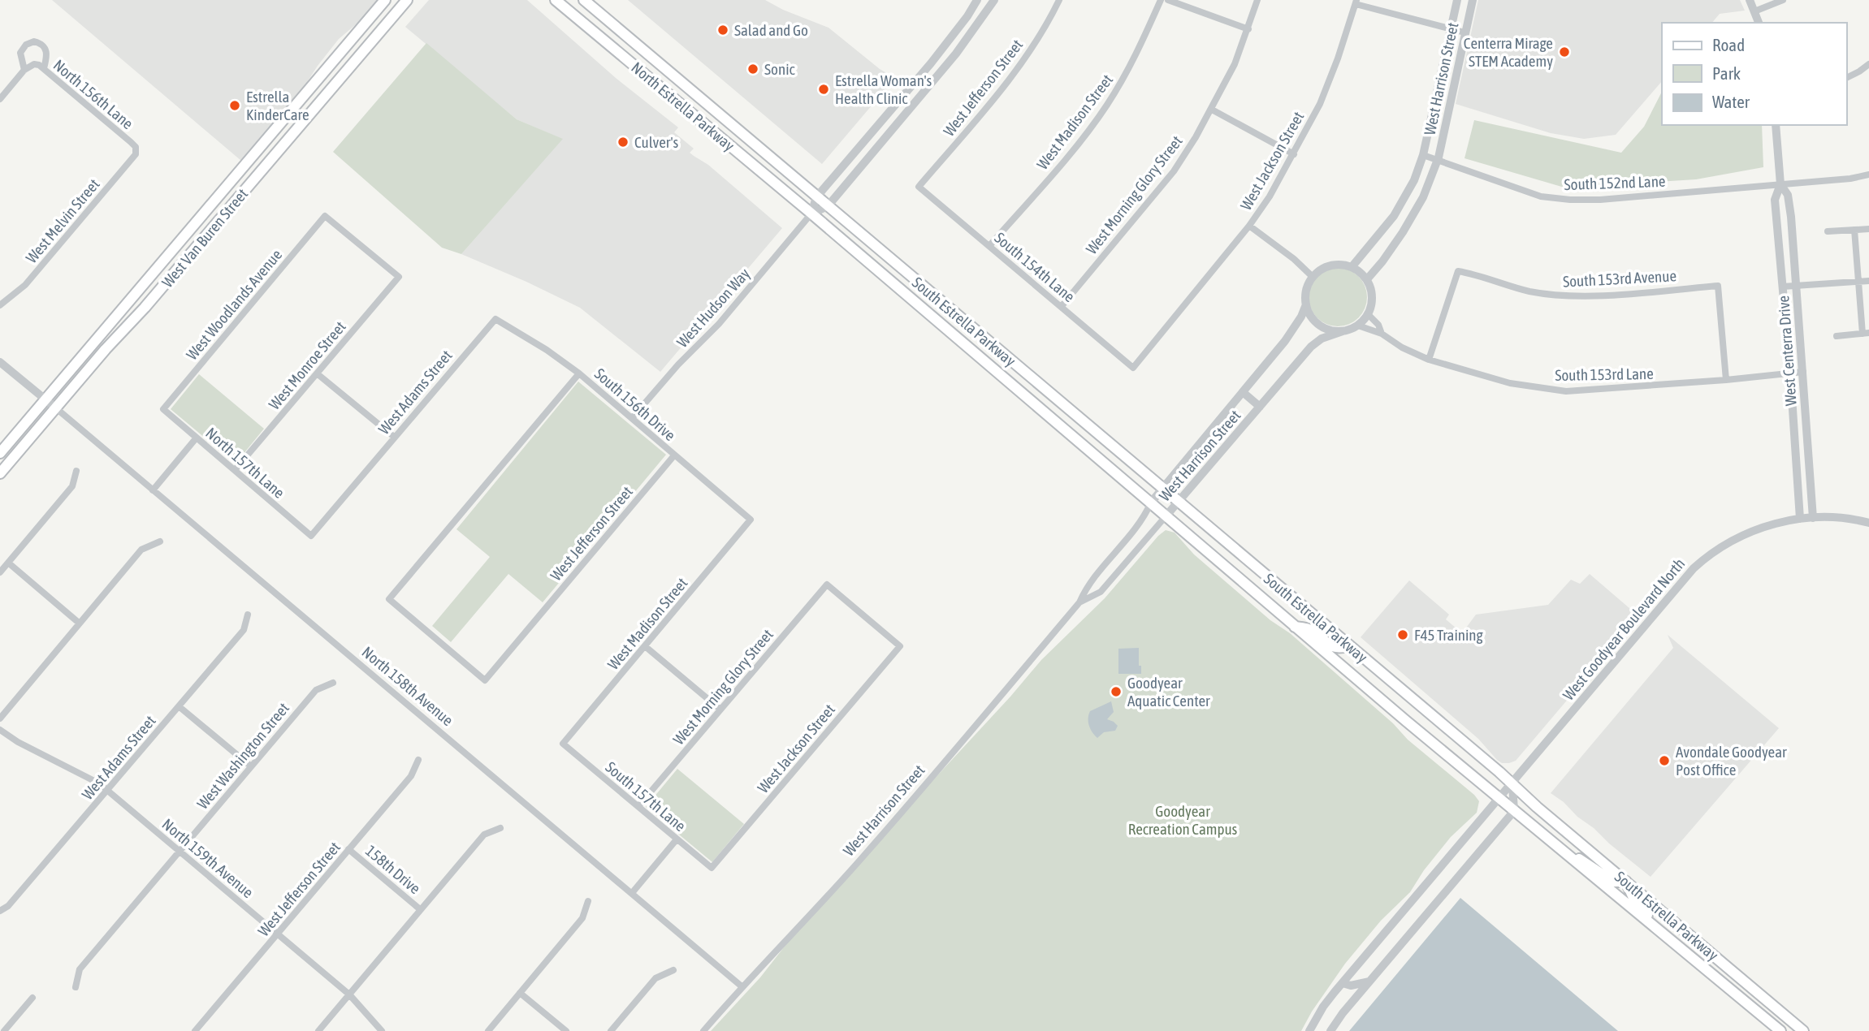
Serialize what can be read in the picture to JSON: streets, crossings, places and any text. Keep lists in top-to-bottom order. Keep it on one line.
{"streets":{"main road":["North Estrella Parkway","West Van Buren Street","South Estrella Parkway"],"street":["West Harrison Street","West Jefferson Street","North 156th Lane","West Madison Street","West Jackson Street","South 152nd Lane","West Morning Glory Street","West Melvin Street","South 154th Lane","South 153rd Avenue","West Woodlands Avenue","West Hudson Way","West Centerra Drive","West Monroe Street","South 153rd Lane","West Adams Street","South 156th Drive","North 157th Lane","West Goodyear Boulevard North","North 158th Avenue","West Washington Street","South 157th Lane","North 159th Avenue","158th Drive"]},"crossings":[["West Harrison Street","South 152nd Lane"],["West Harrison Street","South Estrella Parkway"],["West Harrison Street","South 153rd Lane"],["West Harrison Street","North 158th Avenue"],["West Jefferson Street","South 154th Lane"],["West Jefferson Street","South 156th Drive"],["West Jefferson Street","North 159th Avenue"],["West Jefferson Street","158th Drive"],["North 156th Lane","West Melvin Street"],["North Estrella Parkway","West Hudson Way"],["North Estrella Parkway","South Estrella Parkway"],["West Madison Street","South 154th Lane"],["West Madison Street","South 156th Drive"],["West Madison Street","South 157th Lane"],["West Jackson Street","West Morning Glory Street"],["West Jackson Street","South 154th Lane"],["West Jackson Street","South 157th Lane"],["South 152nd Lane","West Centerra Drive"],["West Morning Glory Street","South 154th Lane"],["West Morning Glory Street","South 157th Lane"],["West Van Buren Street","North 158th Avenue"],["South 153rd Avenue","South 153rd Lane"],["West Woodlands Avenue","West Monroe Street"],["West Woodlands Avenue","North 157th Lane"],["West Hudson Way","South Estrella Parkway"],["West Hudson Way","South 156th Drive"],["South Estrella Parkway","West Goodyear Boulevard North"],["West Centerra Drive","South 153rd Lane"],["West Centerra Drive","West Goodyear Boulevard North"],["West Monroe Street","North 157th Lane"],["West Adams Street","South 156th Drive"],["West Adams Street","North 157th Lane"],["West Adams Street","North 159th Avenue"],["West Washington Street","North 159th Avenue"]],"parks":["Goodyear Recreation Campus"],"places":["Salad and Go","Centerra Mirage STEM Academy","Sonic","Estrella Woman's Health Clinic","Estrella KinderCare","Culver's","F45 Training","Goodyear Aquatic Center","Avondale Goodyear Post Office"],"legend":["Road","Park","Water"]}
